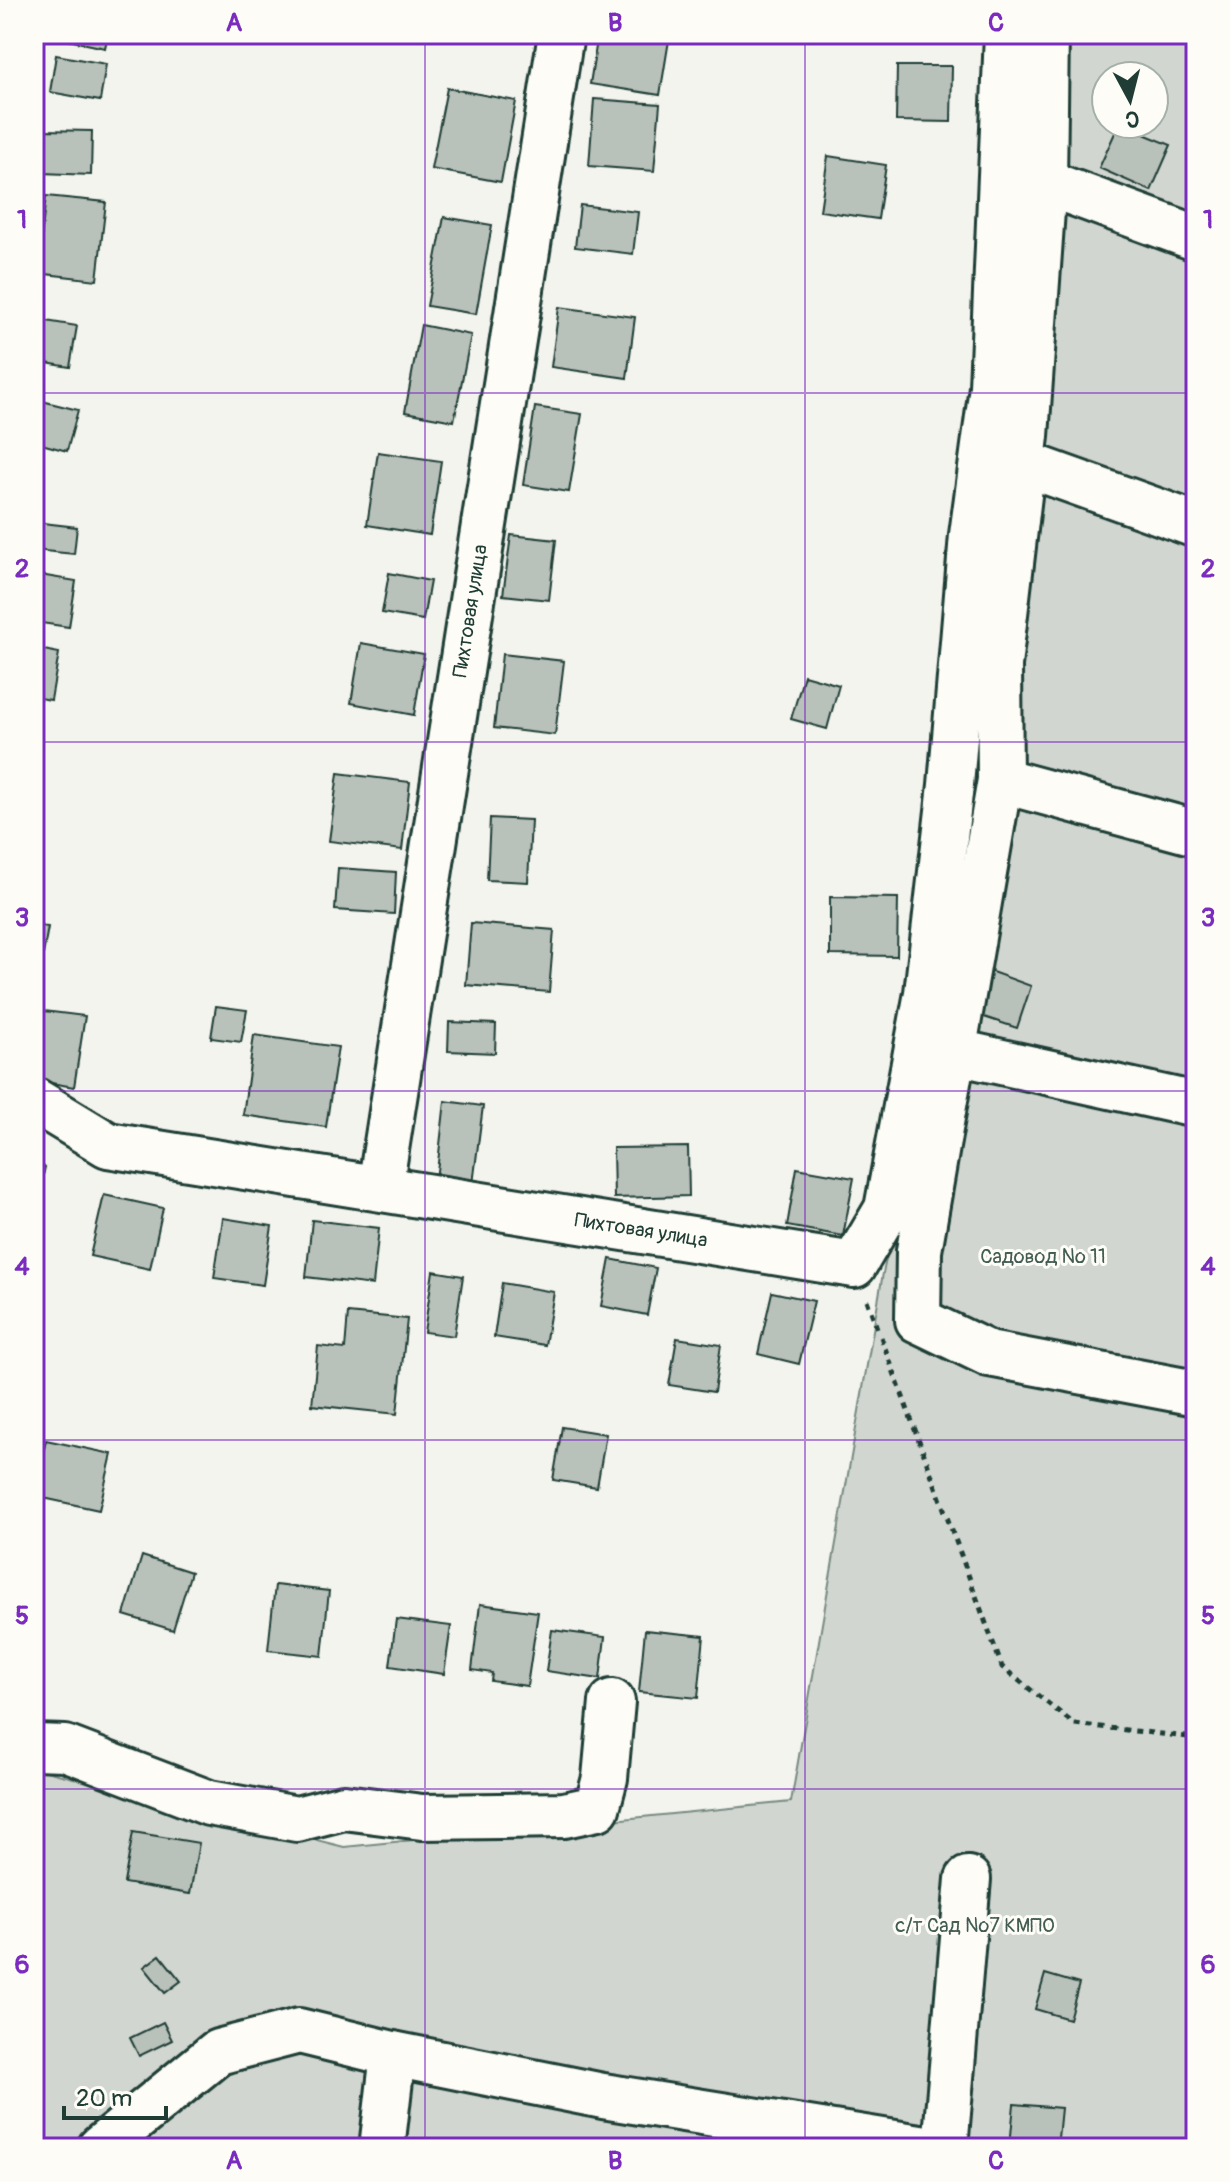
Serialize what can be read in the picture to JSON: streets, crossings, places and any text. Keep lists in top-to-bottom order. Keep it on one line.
{"streets":{"street":["Пихтовая улица"]},"parks":["Садовод № 11","с/т Сад №7 КМПО"],"scale_bar":"20 m","north":"bottom","grid":{"columns":["A","B","C"],"rows":["1","2","3","4","5","6"]}}
